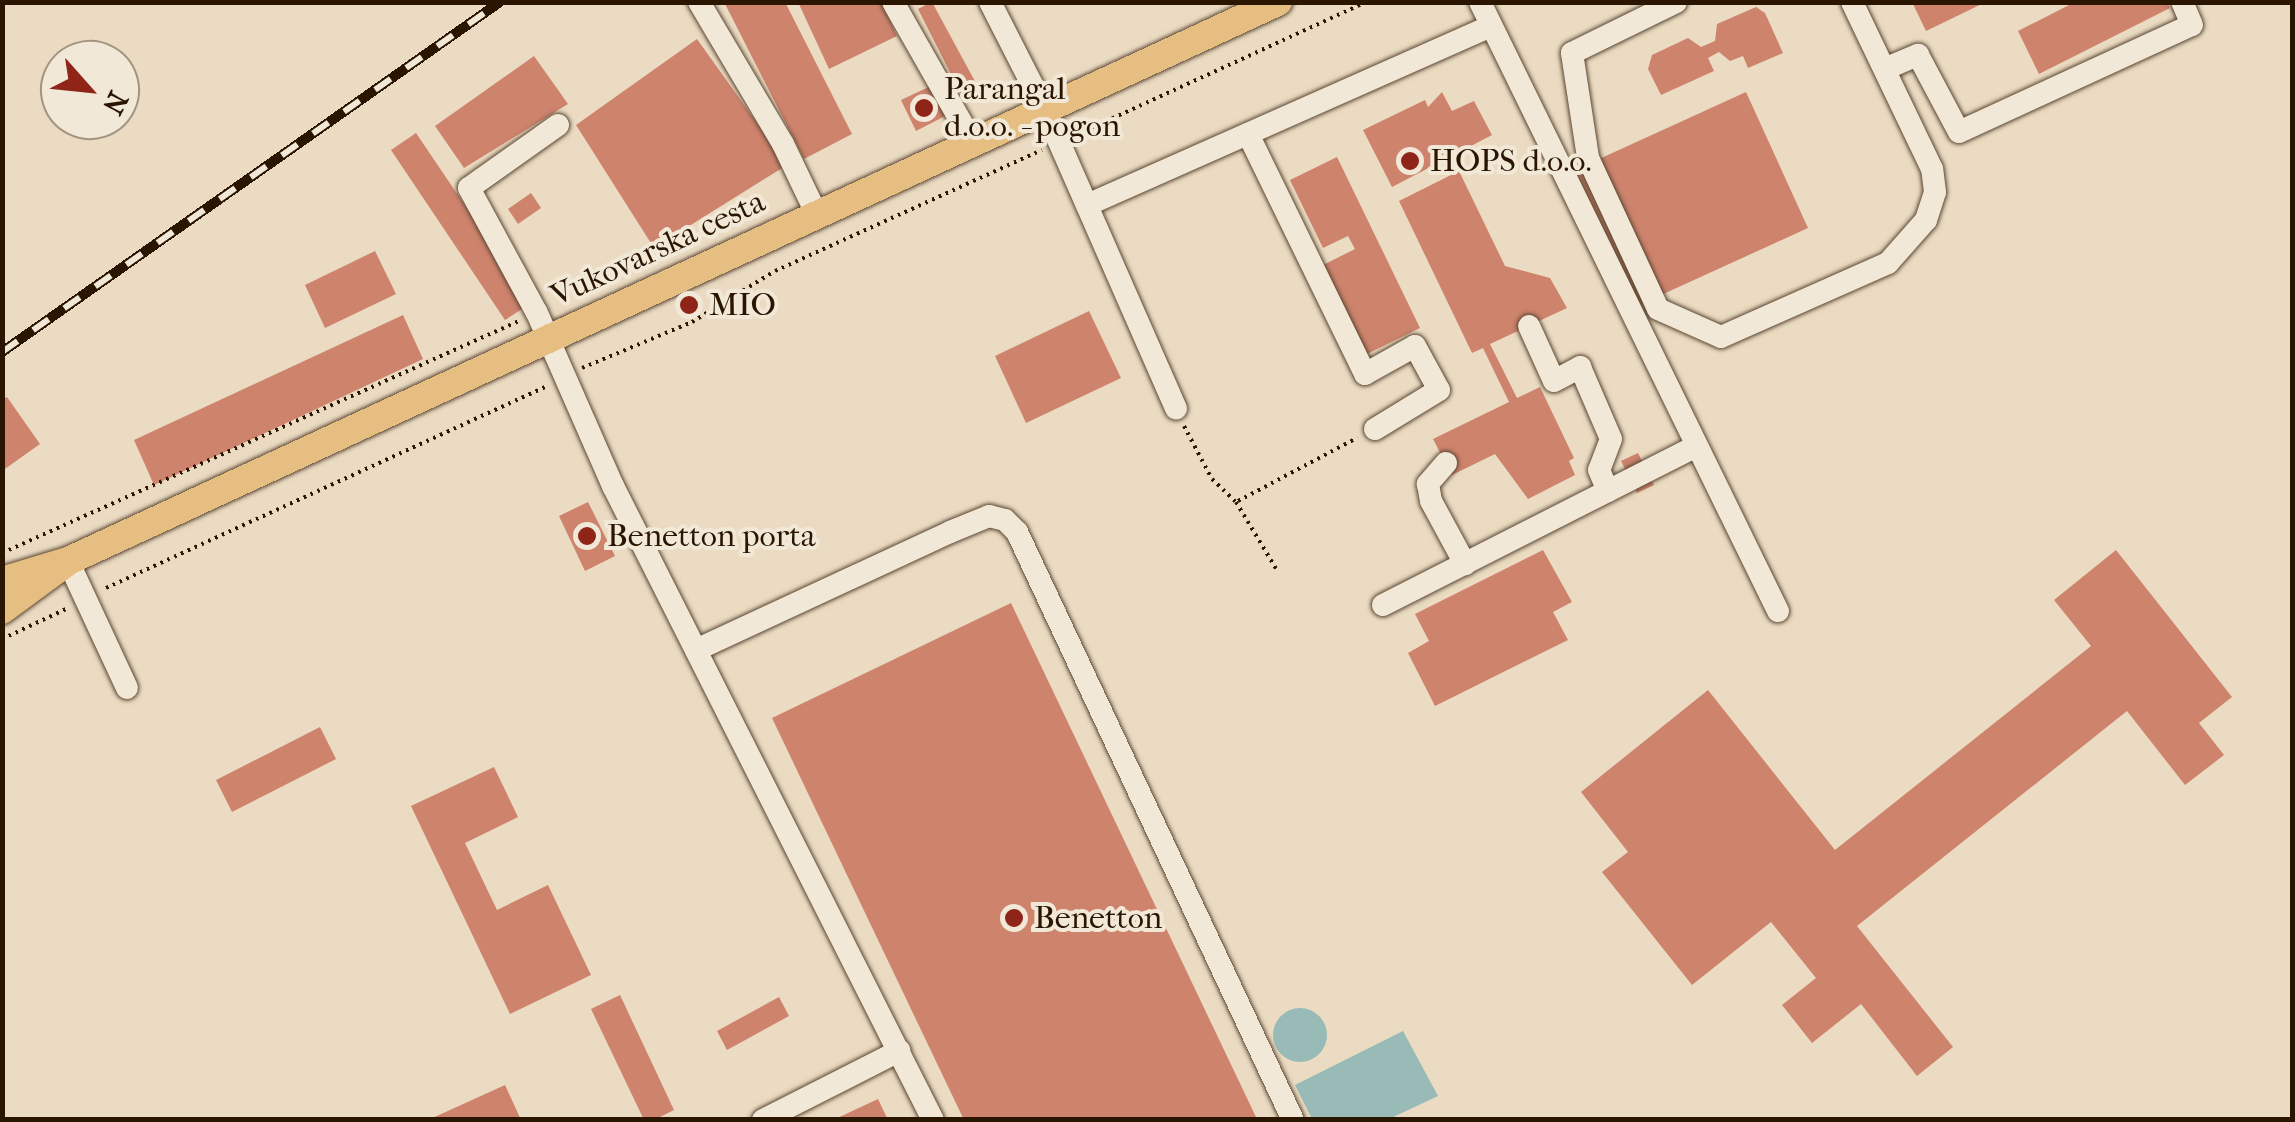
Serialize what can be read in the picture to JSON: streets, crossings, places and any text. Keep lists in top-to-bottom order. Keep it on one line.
{"streets":{"main road":["Vukovarska cesta"]},"places":["Parangal d.o.o. - pogon","HOPS d.o.o.","MIO","Benetton porta","Benetton"],"north":"bottom right"}
